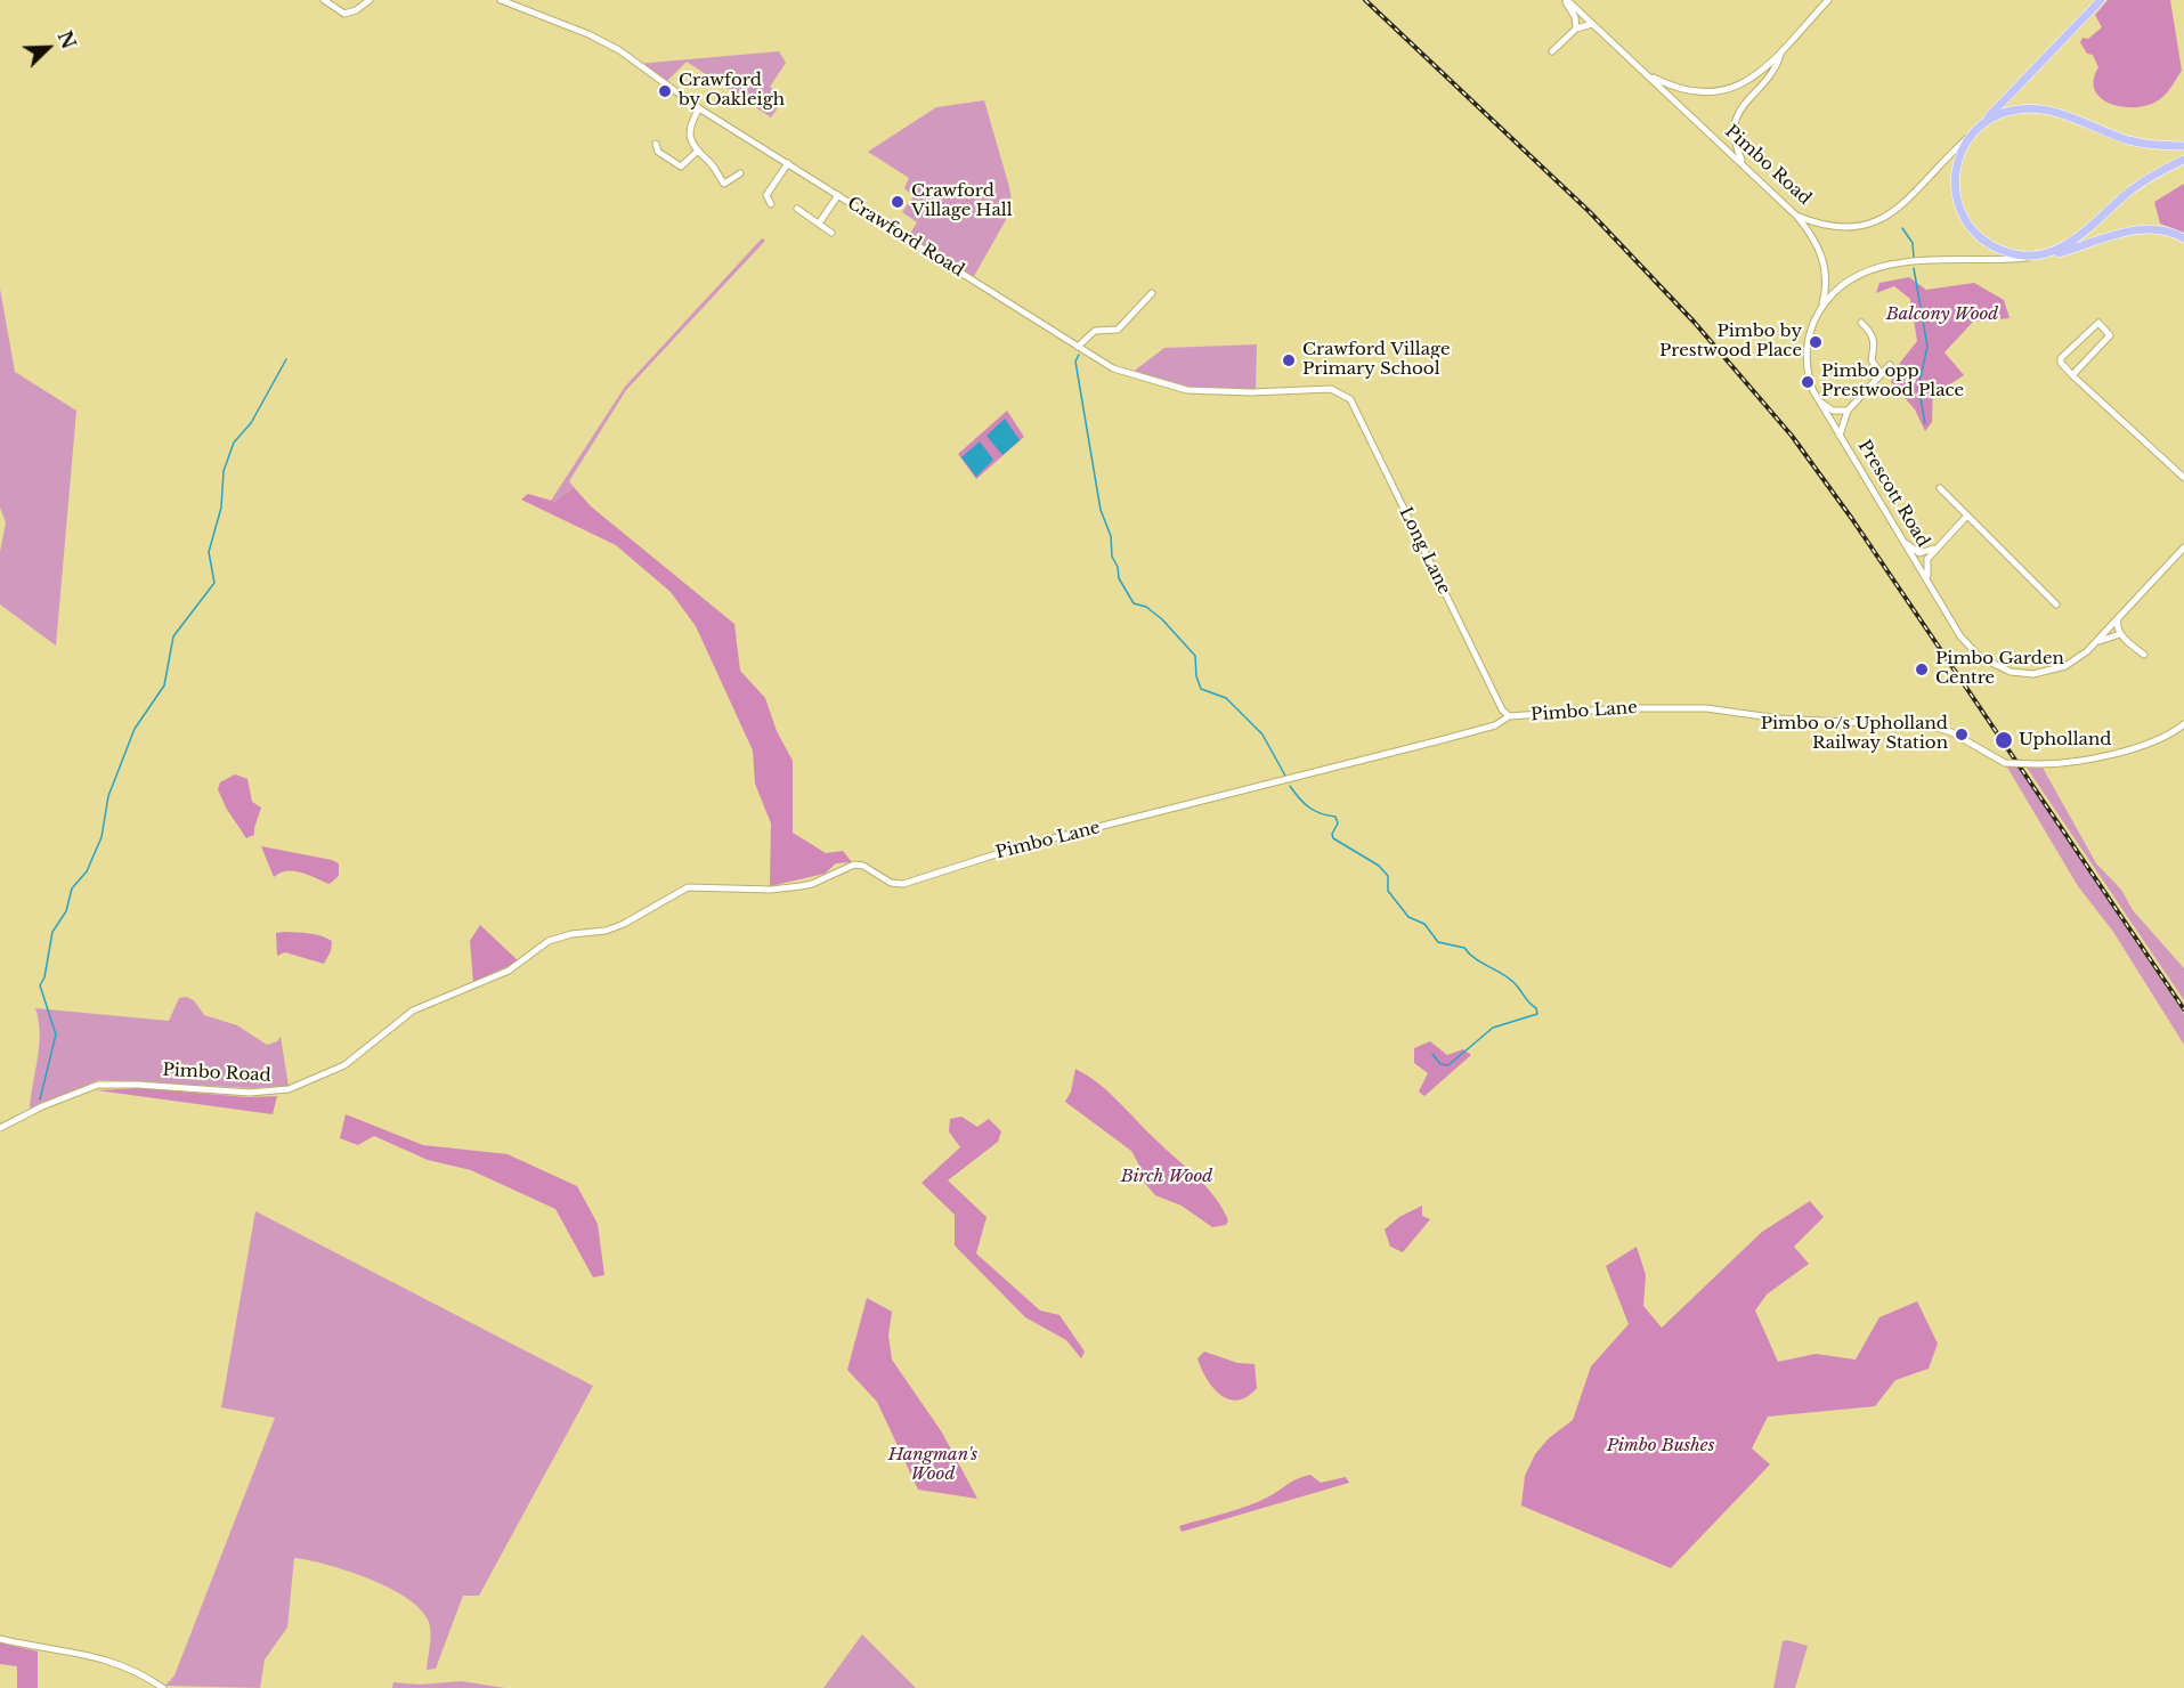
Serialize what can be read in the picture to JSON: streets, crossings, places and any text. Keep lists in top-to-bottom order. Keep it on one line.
{"streets":{"street":["Pimbo Road","Crawford Road","Prescott Road","Long Lane","Pimbo Lane"]},"crossings":[["Pimbo Road","Pimbo Lane"],["Crawford Road","Long Lane"],["Long Lane","Pimbo Lane"]],"parks":["Balcony Wood","Birch Wood","Pimbo Bushes","Hangman's Wood"],"places":["Crawford by Oakleigh","Crawford Village Hall","Pimbo by Prestwood Place","Crawford Village Primary School","Pimbo opp Prestwood Place","Pimbo Garden Centre","Pimbo o/s Upholland Railway Station","Upholland"],"north":"top right"}
